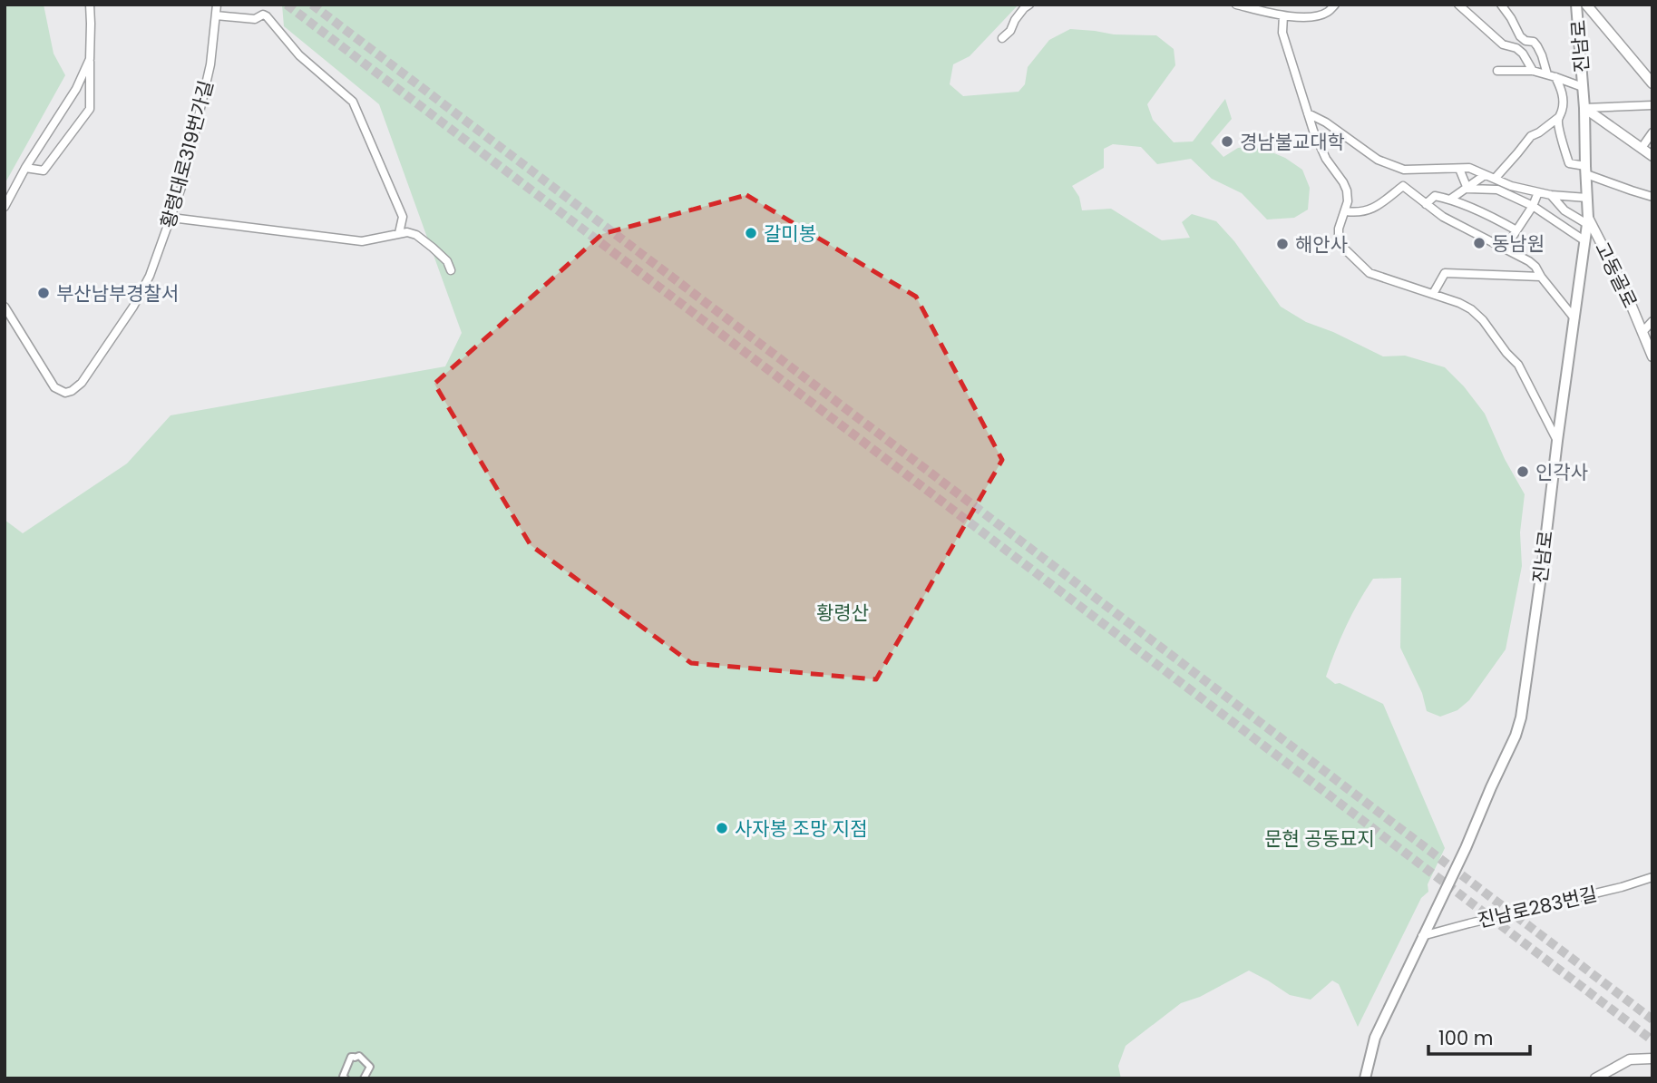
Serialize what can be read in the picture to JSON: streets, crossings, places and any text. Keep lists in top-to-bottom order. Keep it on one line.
{"streets":{"main road":["진남로"],"street":["황령대로319번가길","고동골로","진남로283번길"]},"crossings":[["진남로","고동골로"],["진남로","진남로283번길"]],"parks":["황령산","문현 공동묘지"],"places":["경남불교대학","갈미봉","동남원","해안사","부산남부경찰서","인각사","사자봉 조망 지점"],"scale_bar":"100 m"}
